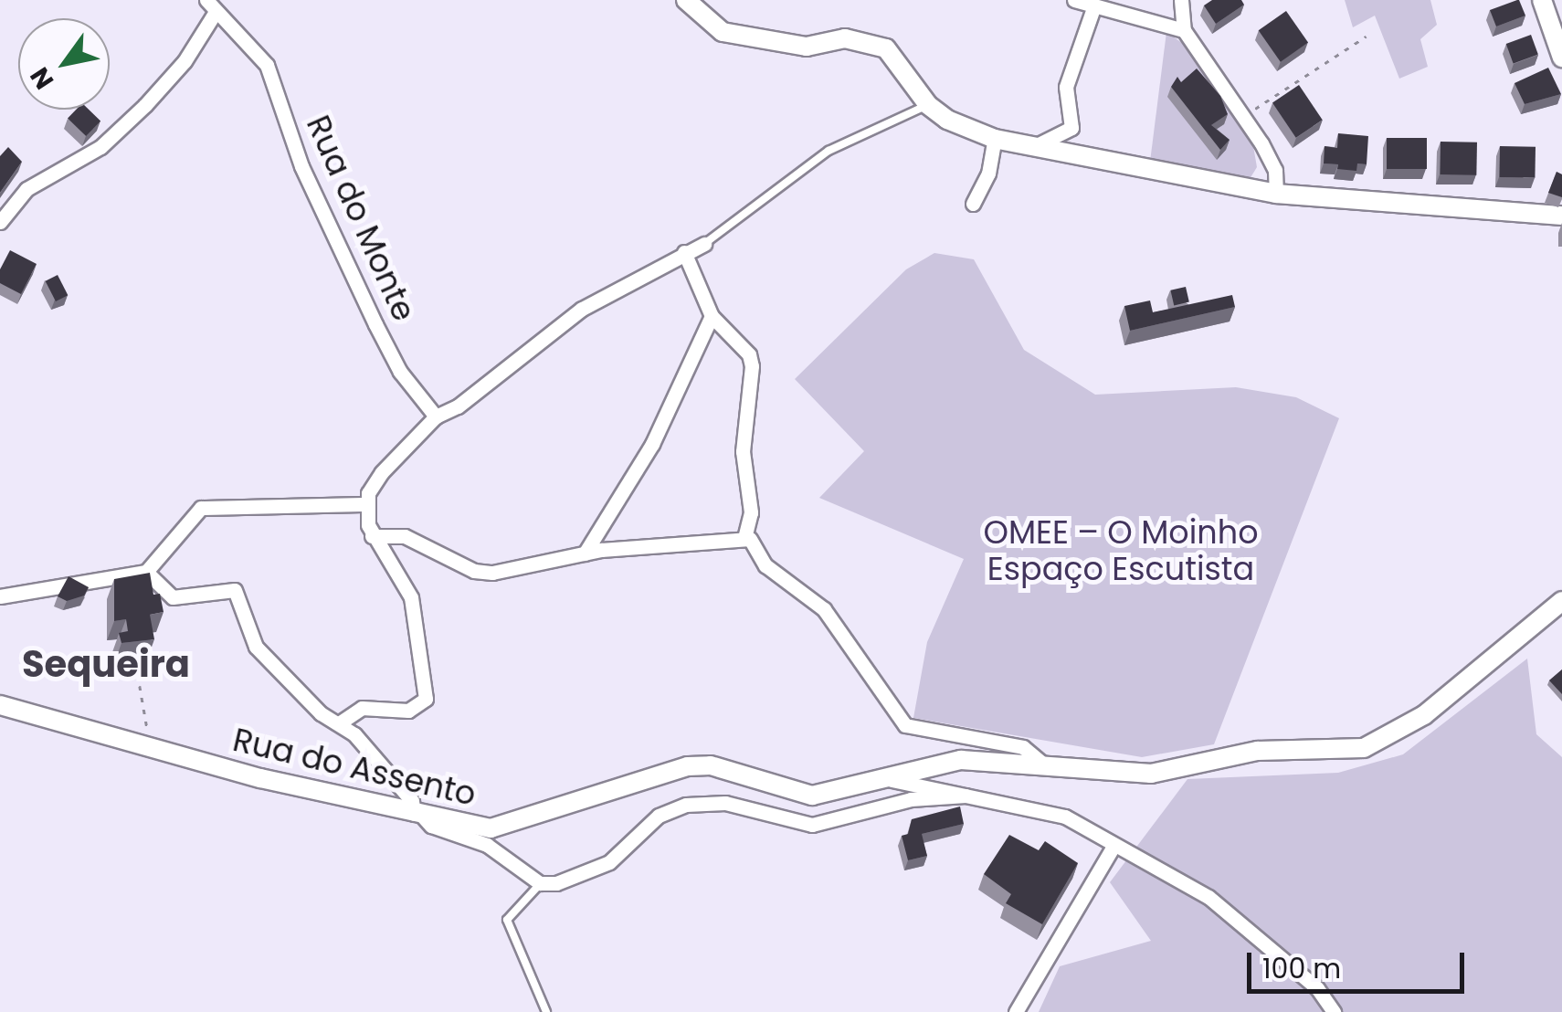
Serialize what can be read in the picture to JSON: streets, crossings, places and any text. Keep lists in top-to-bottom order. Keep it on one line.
{"streets":{"street":["Rua do Monte","Rua do Assento"]},"districts":["Sequeira"],"parks":["OMEE – O Moinho Espaço Escutista"],"scale_bar":"100 m","north":"bottom left"}
